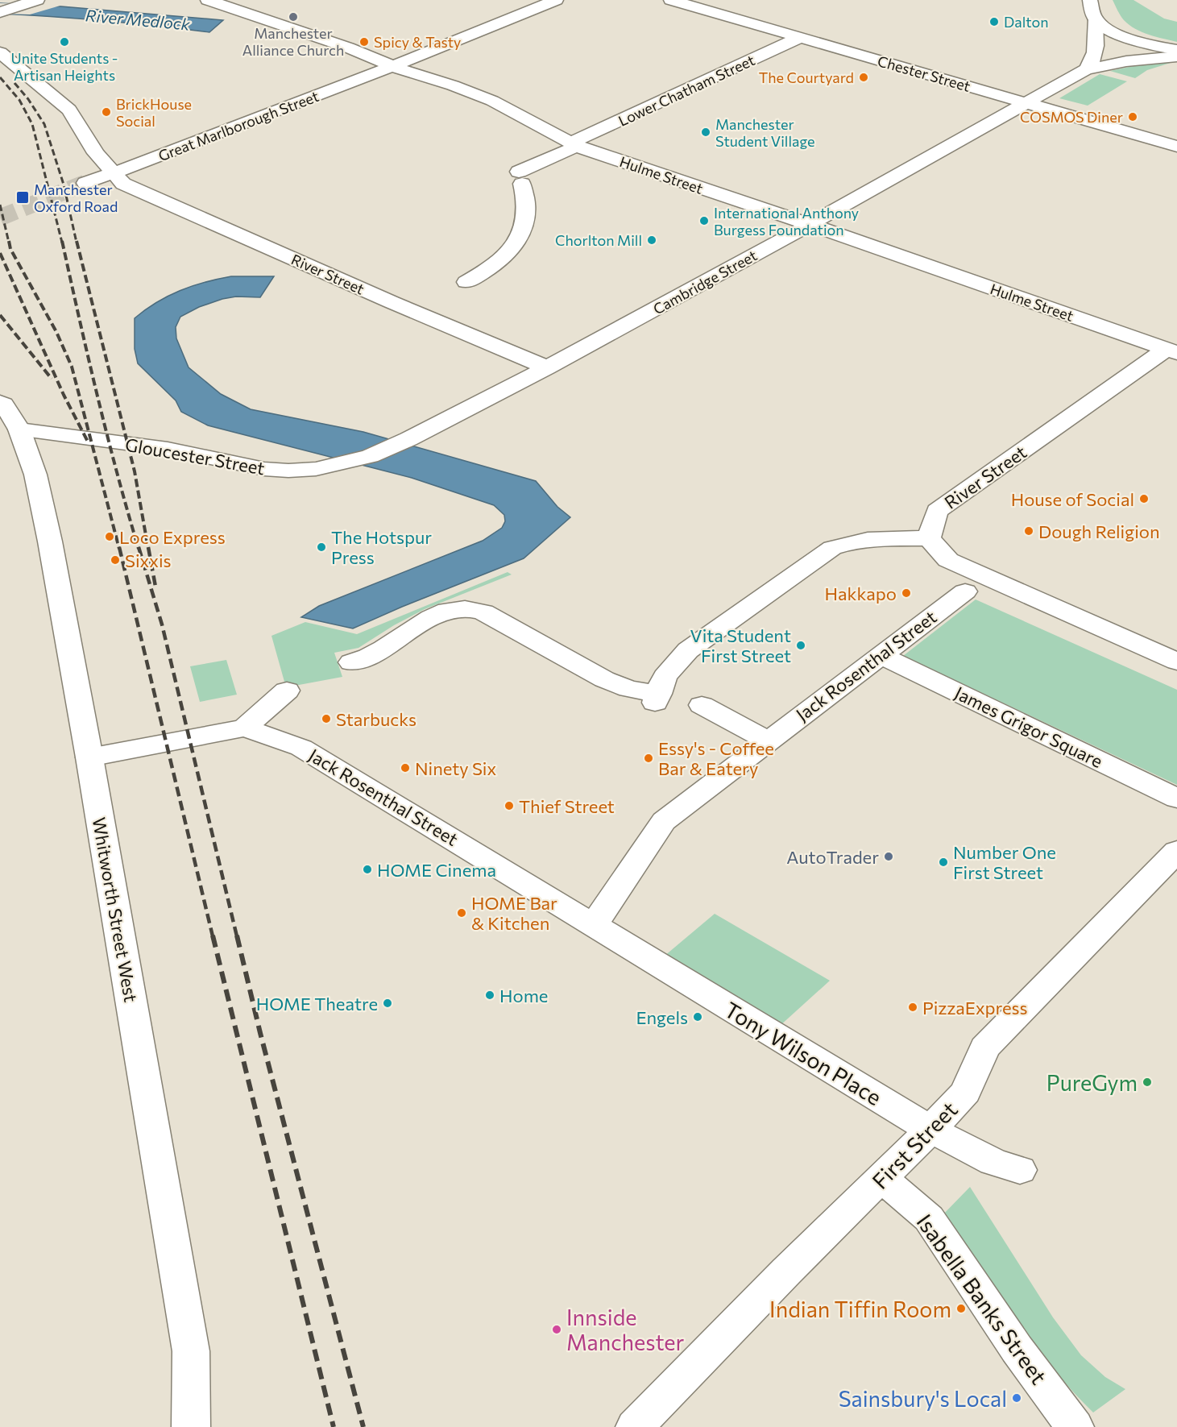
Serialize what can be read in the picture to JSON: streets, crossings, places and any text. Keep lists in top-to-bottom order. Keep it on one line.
{"streets":{"main road":["Chester Street","Lower Chatham Street","Great Marlborough Street","Hulme Street","River Street","Cambridge Street","Gloucester Street","Jack Rosenthal Street","James Grigor Square","Whitworth Street West","Tony Wilson Place","First Street","Isabella Banks Street"]},"crossings":[["Chester Street","Lower Chatham Street"],["Chester Street","Cambridge Street"],["Lower Chatham Street","Hulme Street"],["Great Marlborough Street","Hulme Street"],["Great Marlborough Street","River Street"],["Hulme Street","River Street"],["Hulme Street","Cambridge Street"],["River Street","Cambridge Street"],["Cambridge Street","Gloucester Street"],["Gloucester Street","Whitworth Street West"],["Jack Rosenthal Street","James Grigor Square"],["Jack Rosenthal Street","Whitworth Street West"],["Jack Rosenthal Street","Tony Wilson Place"],["Tony Wilson Place","First Street"],["First Street","Isabella Banks Street"]],"water":["River Medlock"],"places":{"other":["Manchester Alliance Church","Dalton","Unite Students - Artisan Heights","Spicy & Tasty","The Courtyard","BrickHouse Social","COSMOS Diner","Manchester Student Village","International Anthony Burgess Foundation","Chorlton Mill","House of Social","Dough Religion","Loco Express","The Hotspur Press","Sixxis","Hakkapo","Vita Student First Street","Starbucks","Essy's - Coffee Bar & Eatery","Ninety Six","Thief Street","AutoTrader","Number One First Street","HOME Cinema","HOME Bar & Kitchen","Home","HOME Theatre","PizzaExpress","Engels","PureGym","Indian Tiffin Room","Innside Manchester","Sainsbury's Local"],"transit":["Manchester Oxford Road"]}}
